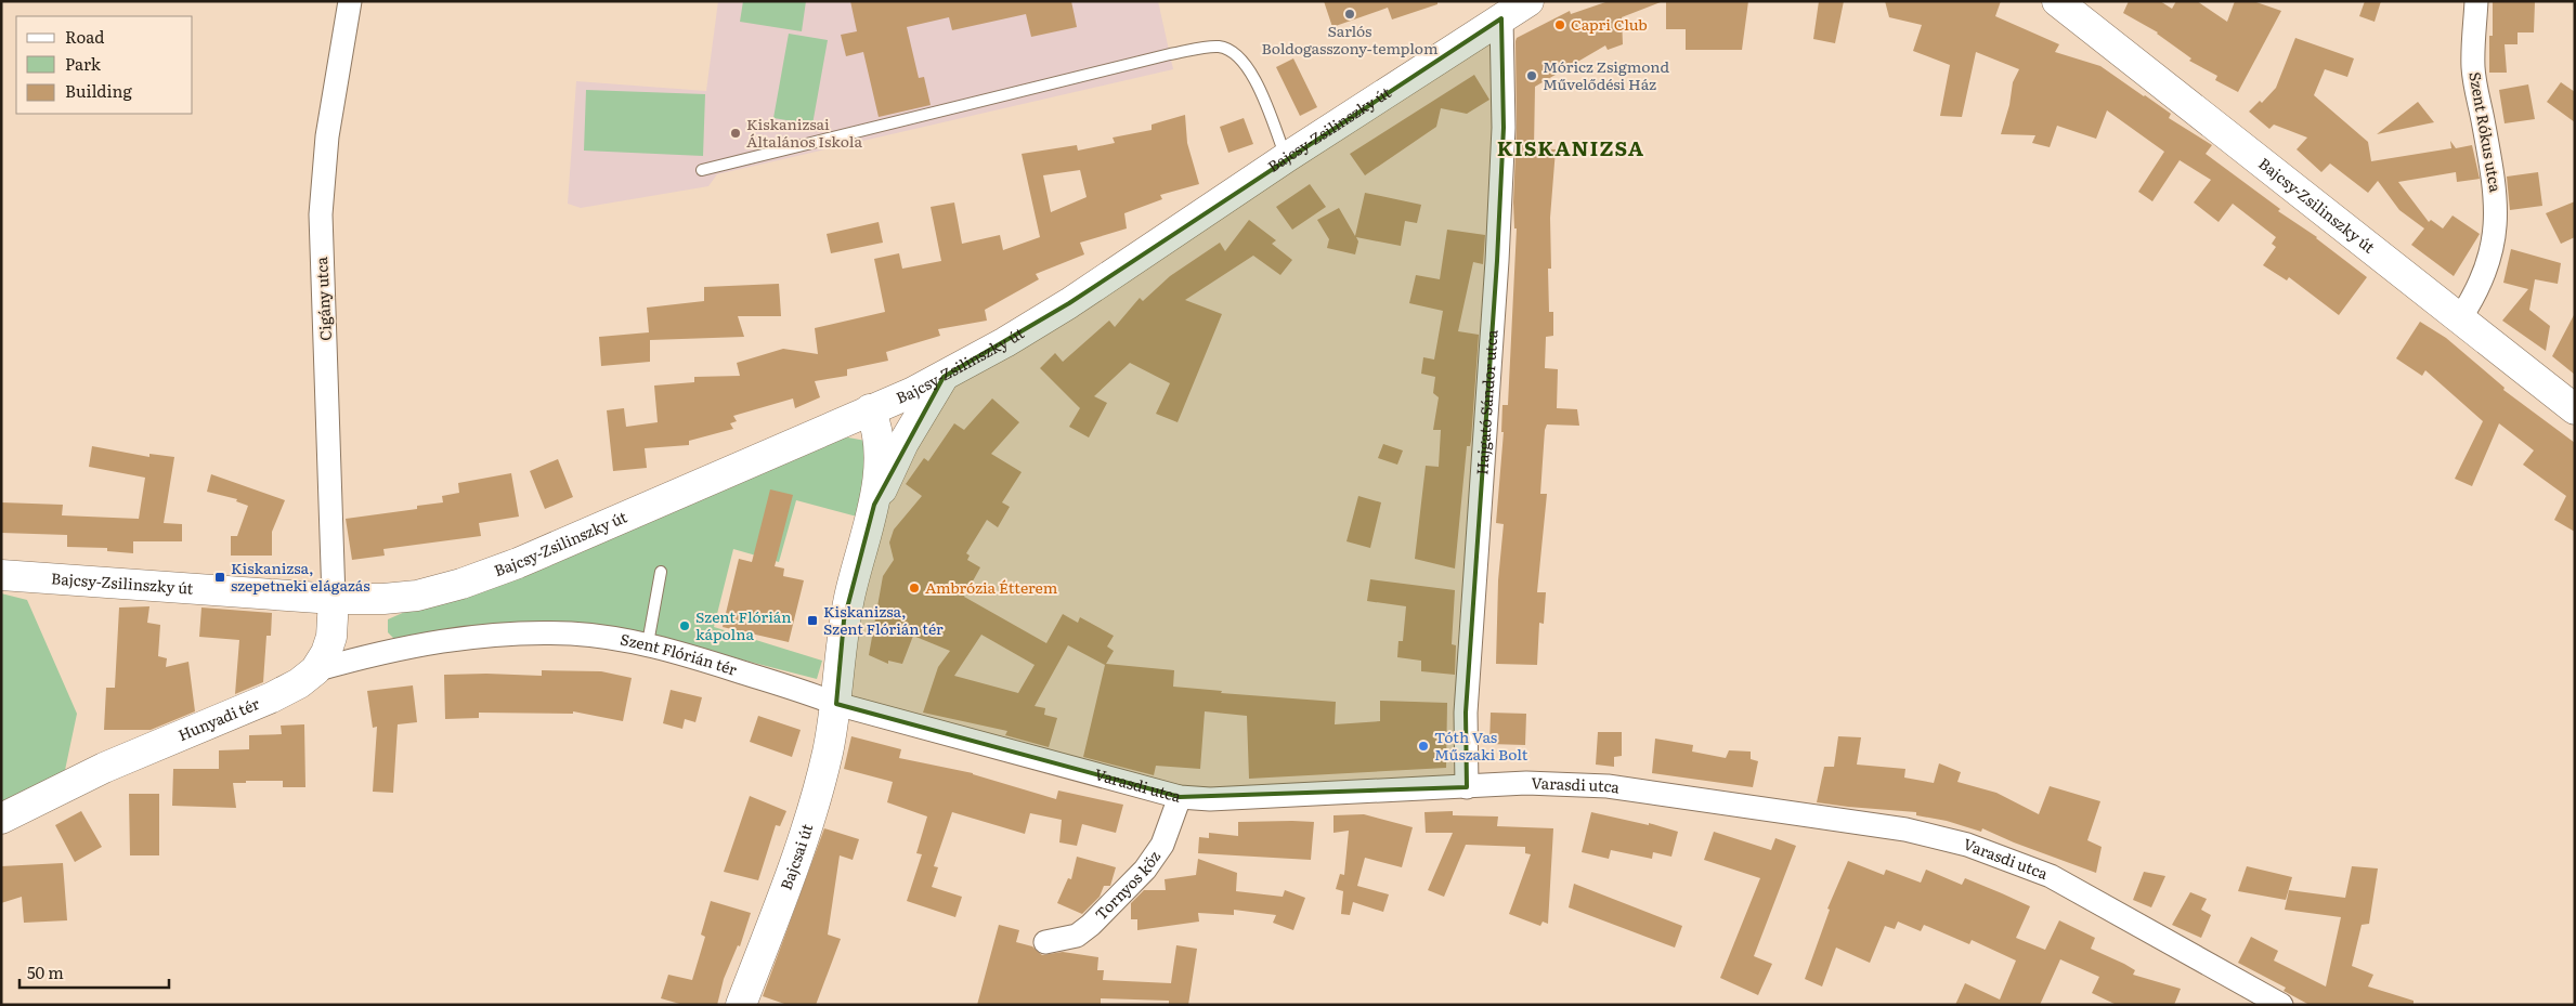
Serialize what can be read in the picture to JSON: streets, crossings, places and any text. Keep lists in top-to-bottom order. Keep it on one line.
{"streets":{"main road":["Bajcsy-Zsilinszky út","Hunyadi tér","Bajcsai út"],"street":["Szent Rókus utca","Cigány utca","Hajgató Sándor utca","Szent Flórián tér","Varasdi utca","Tornyos köz"]},"crossings":[["Bajcsy-Zsilinszky út","Szent Rókus utca"],["Bajcsy-Zsilinszky út","Cigány utca"],["Bajcsy-Zsilinszky út","Hajgató Sándor utca"],["Bajcsy-Zsilinszky út","Hunyadi tér"],["Cigány utca","Hunyadi tér"],["Hajgató Sándor utca","Varasdi utca"],["Szent Flórián tér","Hunyadi tér"],["Szent Flórián tér","Varasdi utca"],["Szent Flórián tér","Bajcsai út"],["Varasdi utca","Bajcsai út"],["Varasdi utca","Tornyos köz"]],"districts":["KISKANIZSA"],"places":{"other":["Sarlós Boldogasszony-templom","Capri Club","Móricz Zsigmond Művelődési Ház","Kiskanizsai Általános Iskola","Ambrózia Étterem","Szent Flórián kápolna","Tóth Vas Műszaki Bolt"],"transit":["Kiskanizsa, szepetneki elágazás","Kiskanizsa, Szent Flórián tér"]},"legend":["Road","Park","Building"],"scale_bar":"50 m"}
